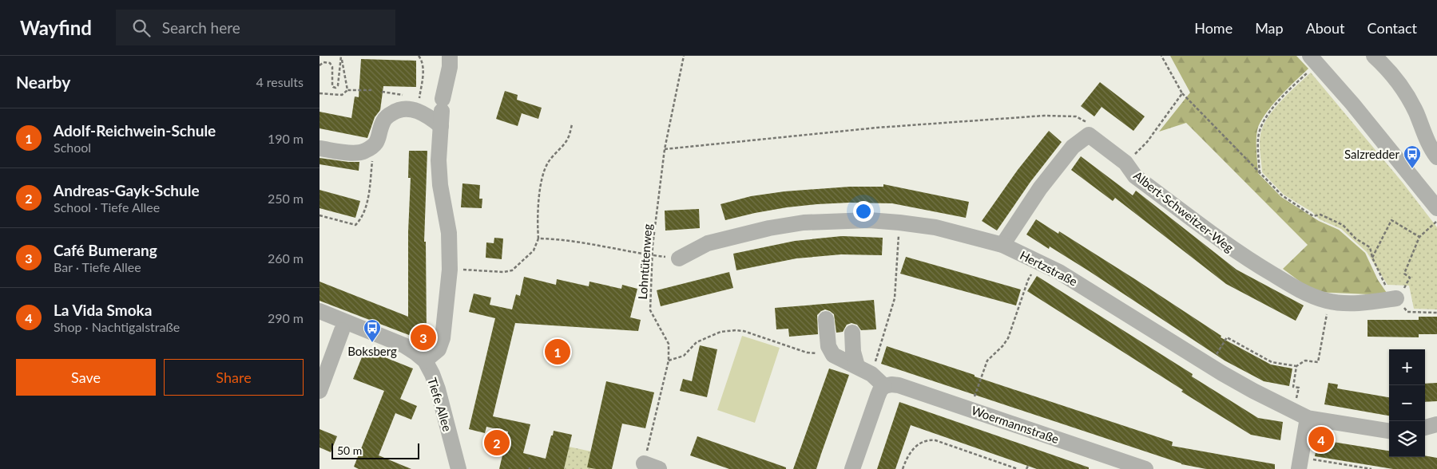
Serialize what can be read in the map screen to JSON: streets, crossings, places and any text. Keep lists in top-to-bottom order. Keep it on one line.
{"streets":{"street":["Albert-Schweitzer-Weg","Hertzstraße","Tiefe Allee","Woermannstraße"],"path":["Lohntütenweg"]},"places":{"bus stop":["Salzredder","Boksberg"]},"scale_bar":"50 m","page":{"header":"Wayfind","search":"Search here","nav":["Home","Map","About","Contact"],"heading":["Nearby","4 results"],"list":[{"mark":"1","name":"Adolf-Reichwein-Schule","note":"School","value":"190 m"},{"mark":"2","name":"Andreas-Gayk-Schule","note":"School · Tiefe Allee","value":"250 m"},{"mark":"3","name":"Café Bumerang","note":"Bar · Tiefe Allee","value":"260 m"},{"mark":"4","name":"La Vida Smoka","note":"Shop · Nachtigalstraße","value":"290 m"}],"pins":["3","1","4","2"],"buttons":["Save","Share"],"map_buttons":["+","−"],"scale":"50 m"}}
